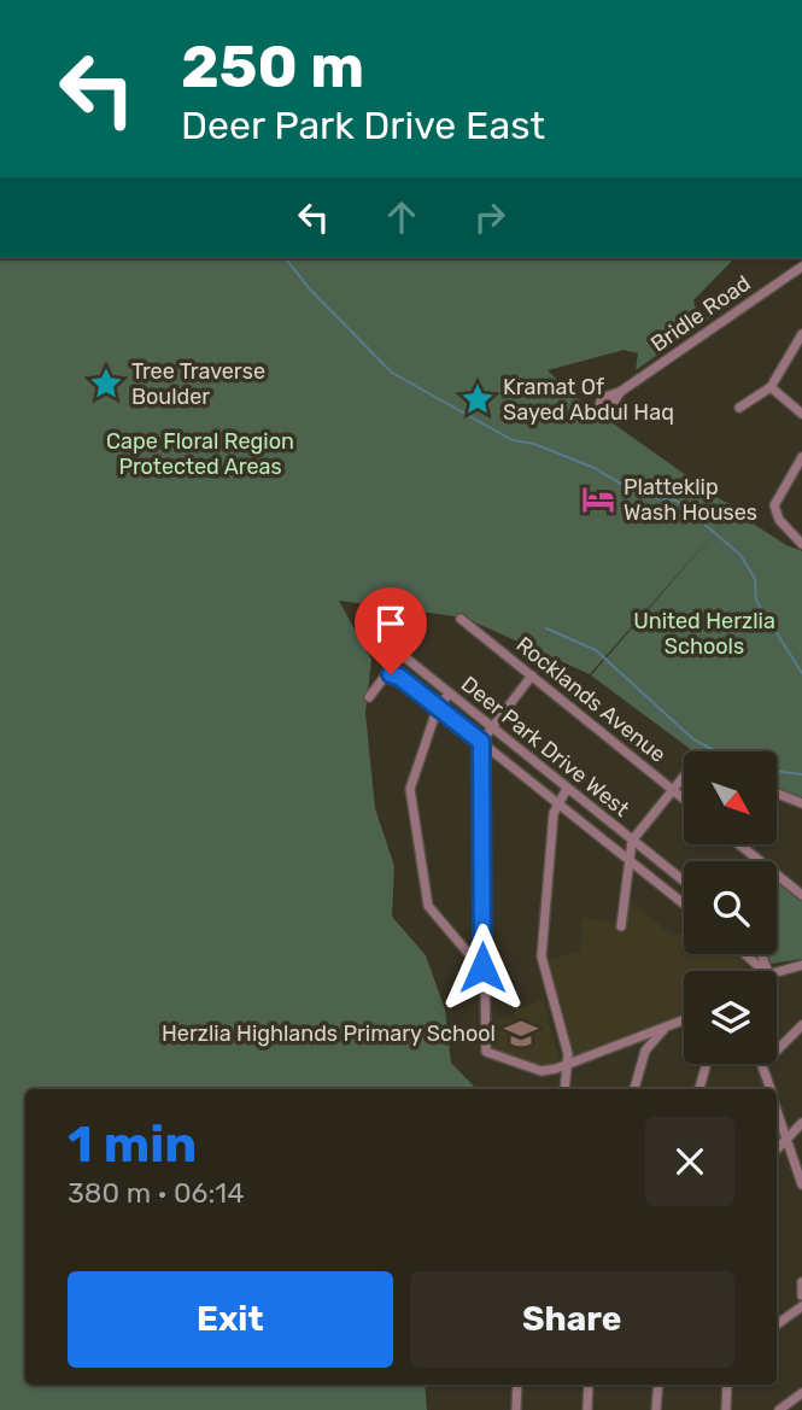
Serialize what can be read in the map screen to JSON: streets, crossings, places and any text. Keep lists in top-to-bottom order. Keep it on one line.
{"streets":{"street":["Bridle Road","Rocklands Avenue","Deer Park Drive West"]},"parks":["Cape Floral Region Protected Areas","United Herzlia Schools"],"places":{"place":["Tree Traverse Boulder","Kramat Of Sayed Abdul Haq"],"hotel":["Platteklip Wash Houses"],"school or university":["Herzlia Highlands Primary School"]},"north":"bottom right","page":{"turn":["250 m","Deer Park Drive East"],"heading":["1 min","380 m · 06:14"],"buttons":["Exit","Share"]}}
